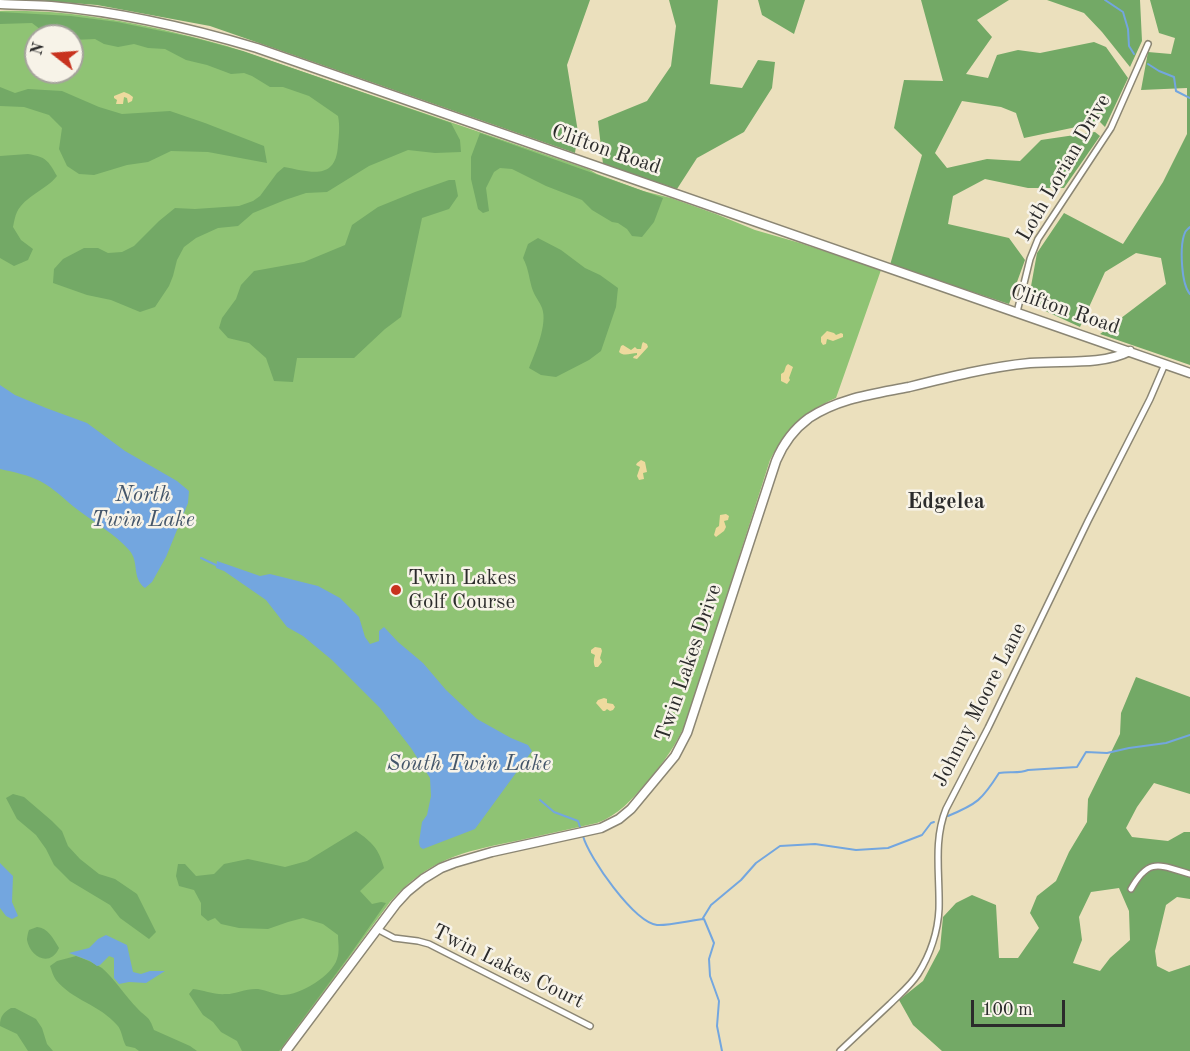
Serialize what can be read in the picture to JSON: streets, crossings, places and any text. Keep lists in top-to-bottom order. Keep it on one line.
{"streets":{"main road":["Clifton Road","Twin Lakes Drive"],"street":["Loth Lorian Drive","Johnny Moore Lane","Twin Lakes Court"]},"crossings":[["Clifton Road","Loth Lorian Drive"],["Clifton Road","Twin Lakes Drive"],["Clifton Road","Johnny Moore Lane"],["Twin Lakes Drive","Twin Lakes Court"]],"districts":["Edgelea"],"water":["North Twin Lake","South Twin Lake"],"places":["Twin Lakes Golf Course"],"scale_bar":"100 m","north":"left"}
